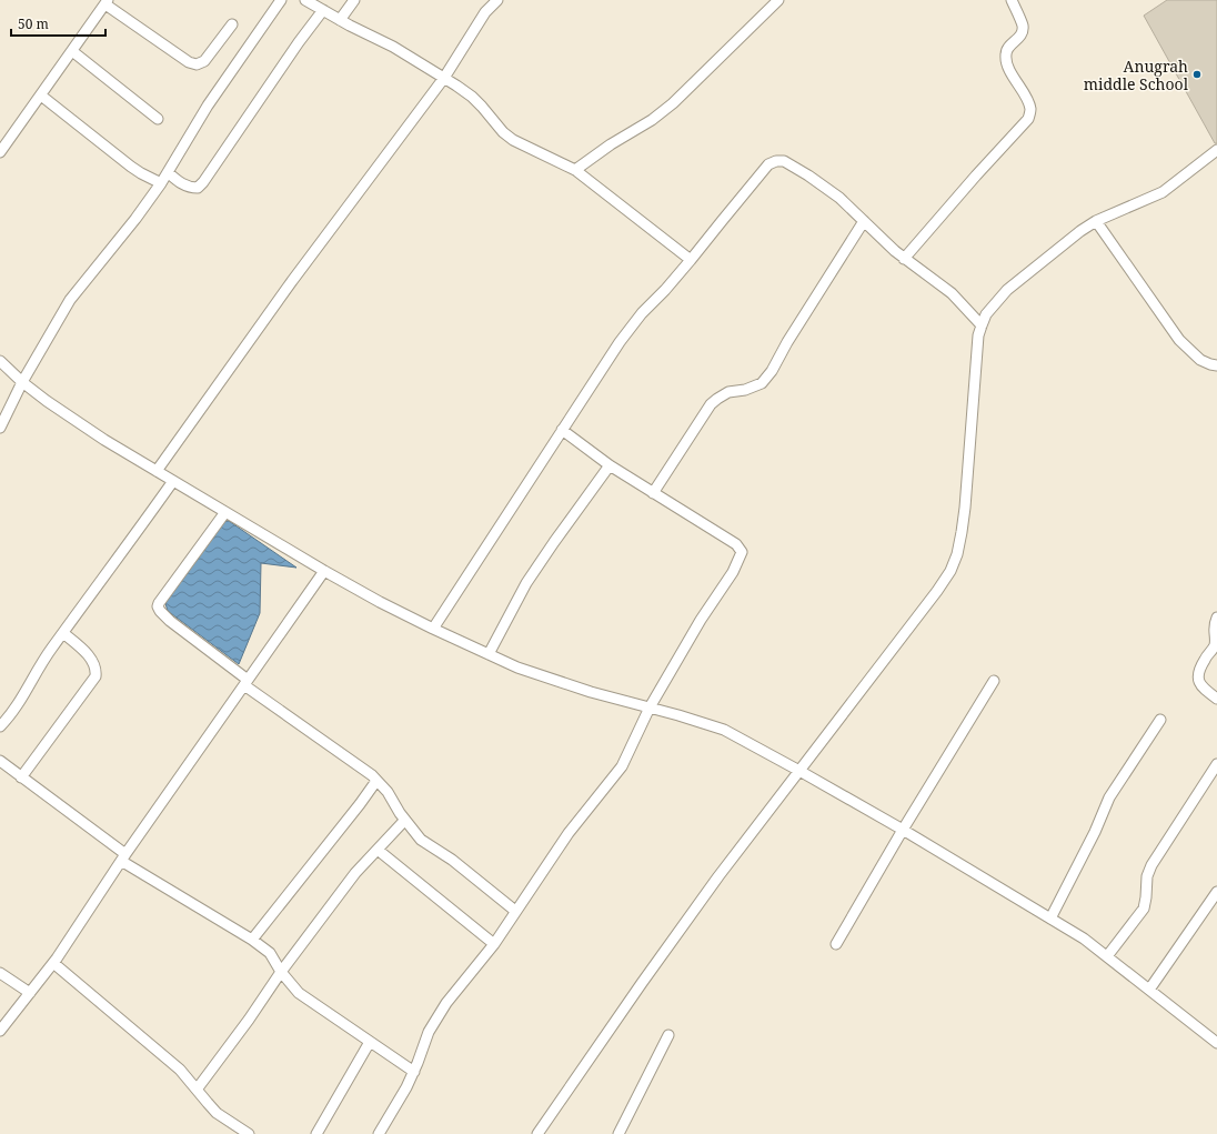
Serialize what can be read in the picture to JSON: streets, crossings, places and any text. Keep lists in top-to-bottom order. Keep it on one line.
{"places":["Anugrah middle School"],"scale_bar":"50 m"}
